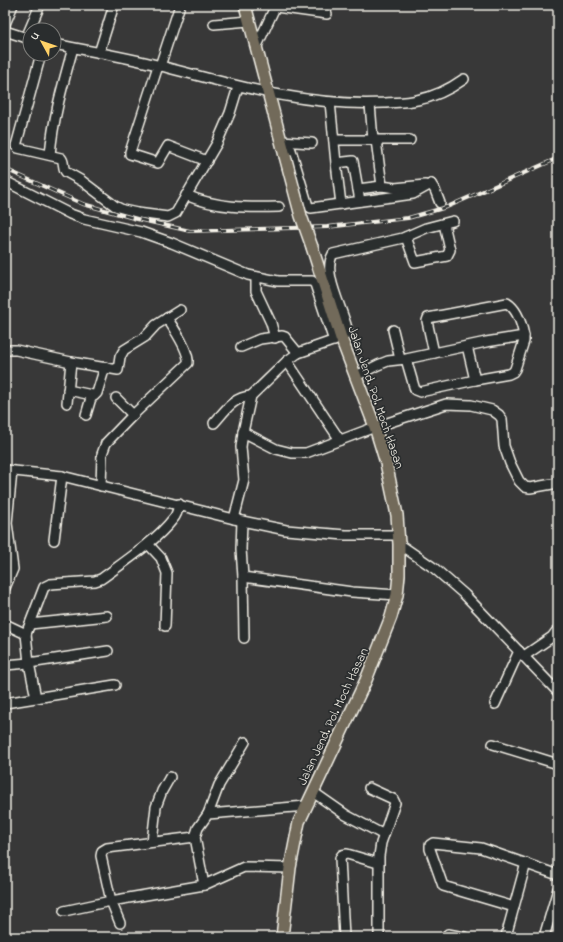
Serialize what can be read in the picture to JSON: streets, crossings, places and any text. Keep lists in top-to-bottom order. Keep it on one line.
{"streets":{"main road":["Jalan Jend. Pol. Moch Hasan"]},"north":"top left"}
